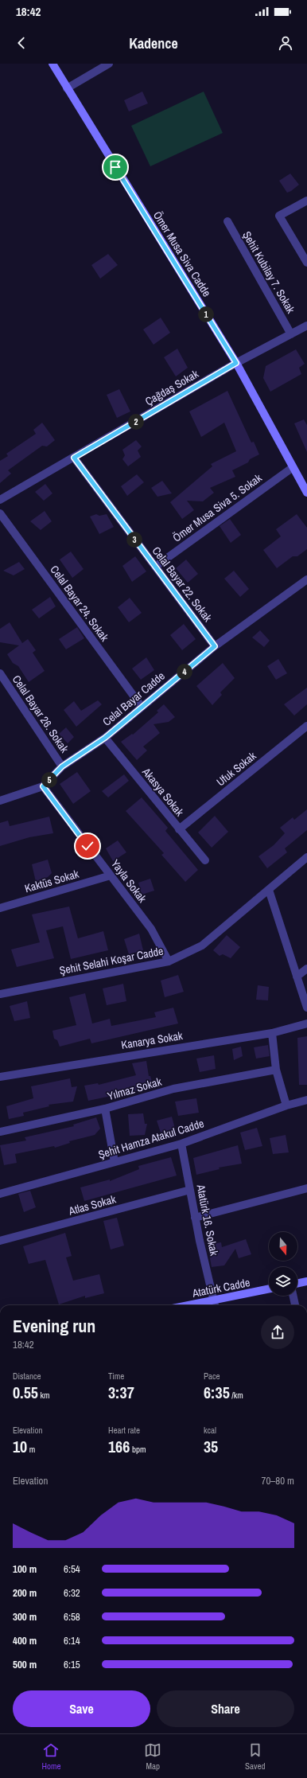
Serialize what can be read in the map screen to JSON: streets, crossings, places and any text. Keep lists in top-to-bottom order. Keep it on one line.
{"streets":{"main road":["Ömer Musa Siva Cadde","Atatürk Cadde"],"street":["Şehit Kubilay 7. Sokak","Çağdaş Sokak","Ömer Musa Siva 5. Sokak","Celal Bayar 22. Sokak","Celal Bayar 24. Sokak","Celal Bayar Cadde","Celal Bayar 26. Sokak","Ufuk Sokak","Akasya Sokak","Kaktüs Sokak","Yayla Sokak","Şehit Selahi Koşar Cadde","Kanarya Sokak","Yılmaz Sokak","Şehit Hamza Atakul Cadde","Atlas Sokak","Atatürk 16. Sokak"]},"crossings":[["Ömer Musa Siva Cadde","Çağdaş Sokak"],["Ömer Musa Siva Cadde","Ömer Musa Siva 5. Sokak"],["Şehit Kubilay 7. Sokak","Çağdaş Sokak"],["Çağdaş Sokak","Celal Bayar 22. Sokak"],["Ömer Musa Siva 5. Sokak","Celal Bayar 22. Sokak"],["Celal Bayar 22. Sokak","Celal Bayar Cadde"],["Celal Bayar 24. Sokak","Celal Bayar Cadde"],["Celal Bayar Cadde","Celal Bayar 26. Sokak"],["Celal Bayar Cadde","Akasya Sokak"],["Celal Bayar Cadde","Yayla Sokak"],["Ufuk Sokak","Akasya Sokak"],["Kaktüs Sokak","Yayla Sokak"],["Yayla Sokak","Şehit Selahi Koşar Cadde"],["Şehit Hamza Atakul Cadde","Atatürk 16. Sokak"],["Atlas Sokak","Atatürk 16. Sokak"],["Atatürk 16. Sokak","Atatürk Cadde"]],"north":"bottom","page":{"status":"18:42","header":"Kadence","pins":["1","2","3","4","5"],"heading":["Evening run","18:42"],"stats":[["Distance","0.55 km"],["Time","3:37"],["Pace","6:35 /km"],["Elevation","10 m"],["Heart rate","166 bpm"],["kcal","35"]],"chart":["Elevation","70–80 m"],"list":[{"name":"100 m","note":"6:54"},{"name":"200 m","note":"6:32"},{"name":"300 m","note":"6:58"},{"name":"400 m","note":"6:14"},{"name":"500 m","note":"6:15"}],"buttons":["Save","Share"],"tabs":["Home","Map","Saved"]}}
